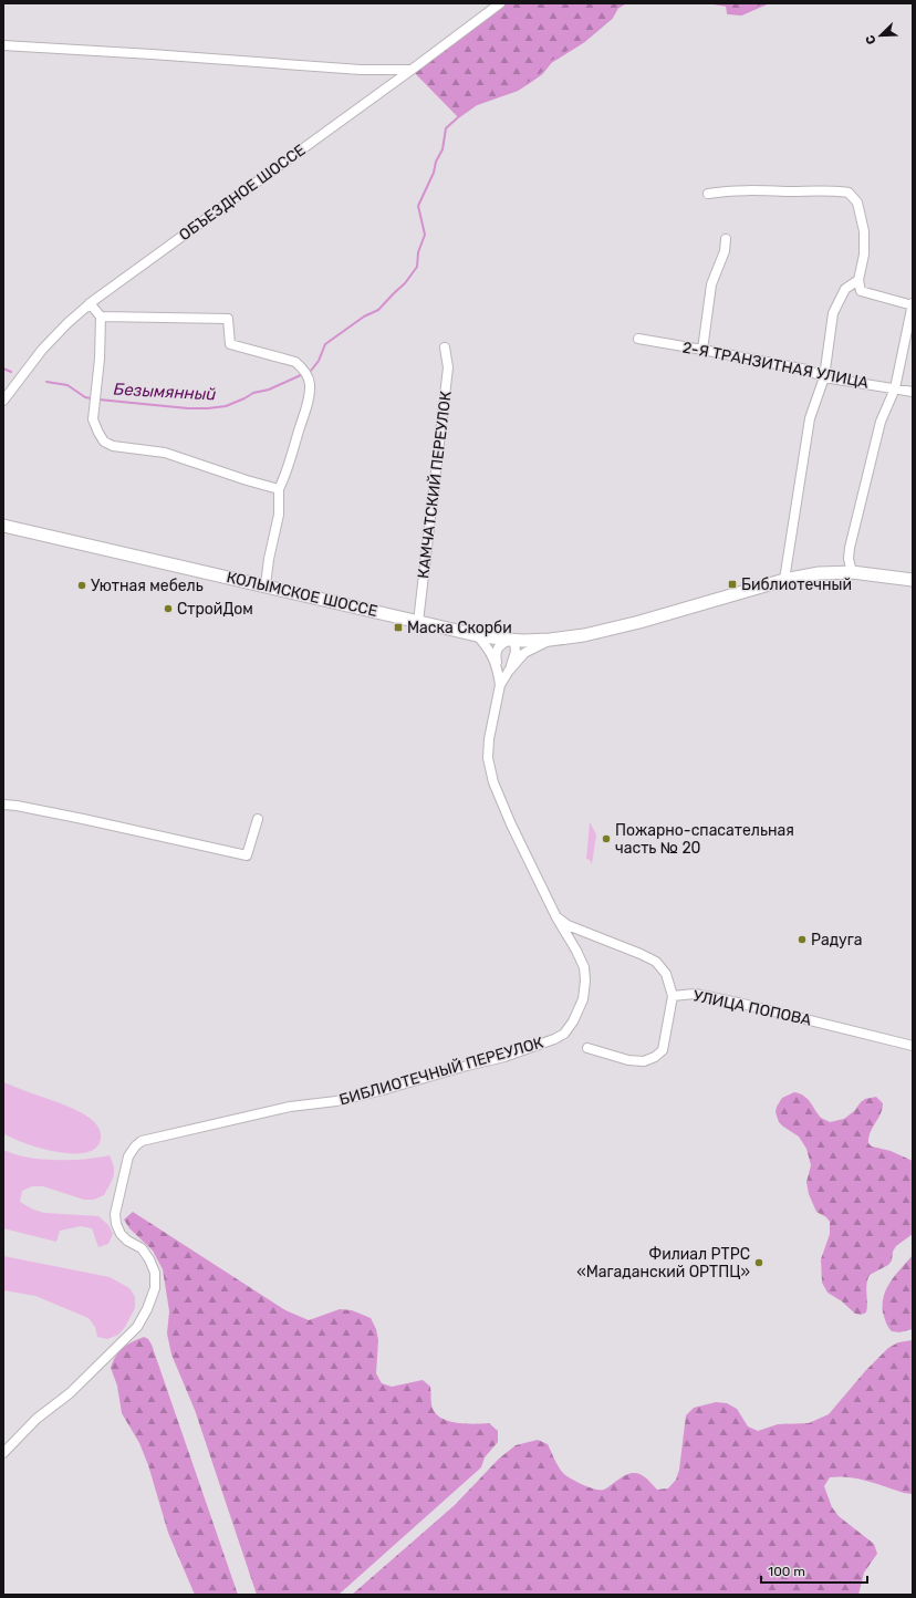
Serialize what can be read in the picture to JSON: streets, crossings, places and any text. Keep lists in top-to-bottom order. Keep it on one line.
{"streets":{"highway":["КОЛЫМСКОЕ ШОССЕ"],"street":["ОБЪЕЗДНОЕ ШОССЕ","2-Я ТРАНЗИТНАЯ УЛИЦА","КАМЧАТСКИЙ ПЕРЕУЛОК","УЛИЦА ПОПОВА","БИБЛИОТЕЧНЫЙ ПЕРЕУЛОК"]},"crossings":[["КАМЧАТСКИЙ ПЕРЕУЛОК","КОЛЫМСКОЕ ШОССЕ"],["КОЛЫМСКОЕ ШОССЕ","БИБЛИОТЕЧНЫЙ ПЕРЕУЛОК"]],"water":["Безымянный"],"places":{"transit":["Библиотечный","Маска Скорби"],"other":["Уютная мебель","СтройДом","Пожарно-спасательная часть № 20","Радуга","Филиал РТРС «Магаданский ОРТПЦ»"]},"scale_bar":"100 m","north":"bottom left"}
